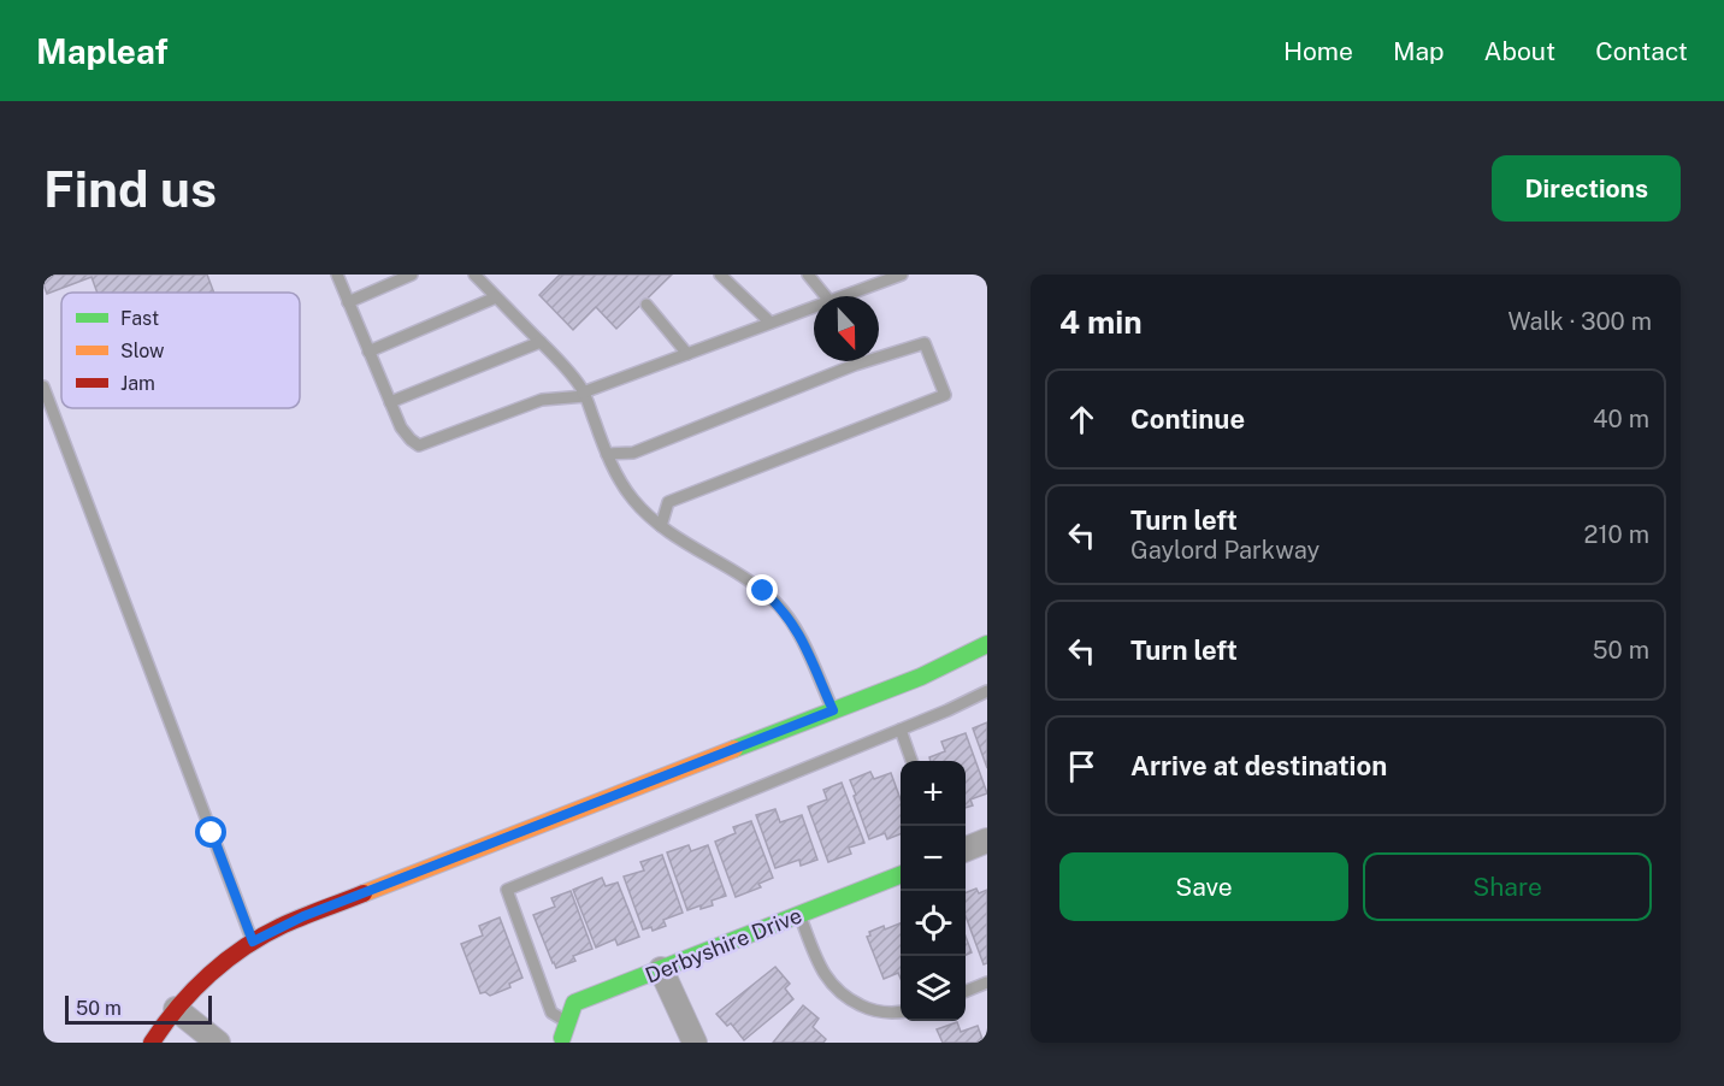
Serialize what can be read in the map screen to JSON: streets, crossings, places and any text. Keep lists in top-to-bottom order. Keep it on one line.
{"streets":{"street":["Derbyshire Drive"]},"legend":["Fast","Slow","Jam"],"scale_bar":"50 m","north":"bottom","page":{"header":"Mapleaf","nav":["Home","Map","About","Contact"],"buttons":["Directions",["Save","Share"]],"title":"Find us","heading":["4 min","Walk · 300 m"],"list":[["Continue","40 m"],["Turn left","Gaylord Parkway","210 m"],["Turn left","50 m"],"Arrive at destination"],"map_buttons":["+","−"],"scale":"50 m"}}
